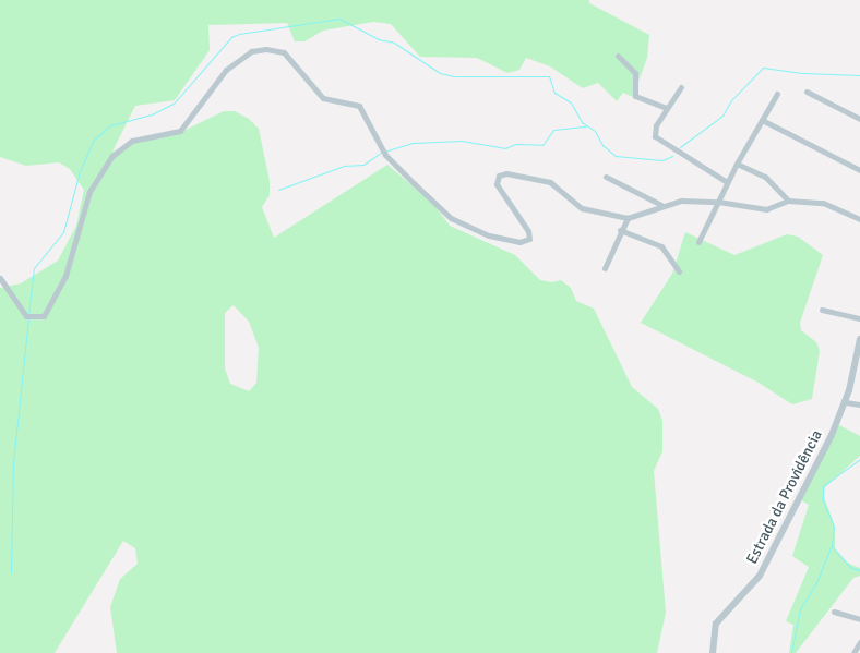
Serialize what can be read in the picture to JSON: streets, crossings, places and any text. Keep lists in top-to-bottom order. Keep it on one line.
{"streets":{"street":["Estrada da Providência"]}}
